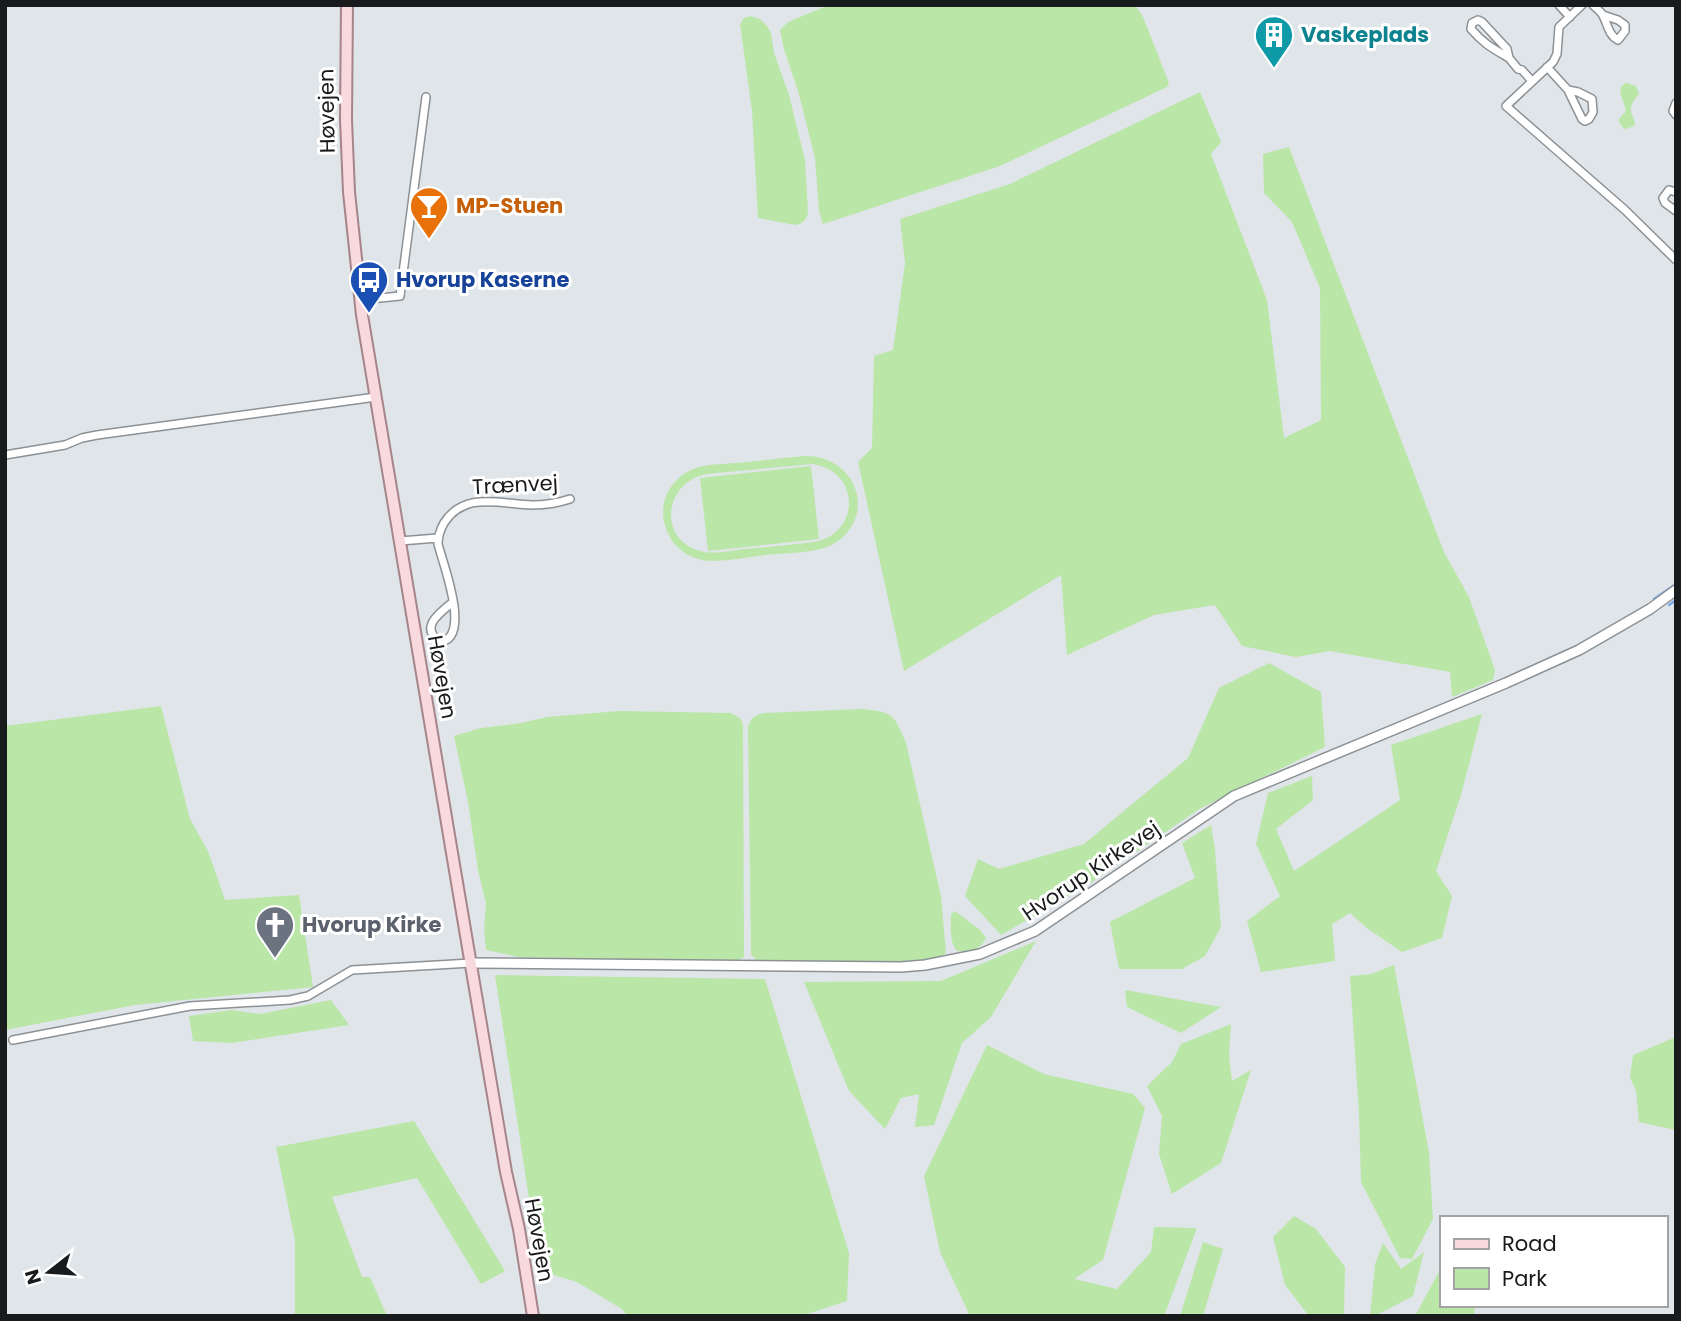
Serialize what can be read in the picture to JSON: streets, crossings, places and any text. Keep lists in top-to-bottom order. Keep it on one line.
{"streets":{"main road":["Høvejen"],"street":["Trænvej","Hvorup Kirkevej"]},"crossings":[["Høvejen","Hvorup Kirkevej"]],"places":{"building":["Vaskeplads"],"bar":["MP-Stuen"],"bus stop":["Hvorup Kaserne"],"church":["Hvorup Kirke"]},"legend":["Road","Park"],"north":"left"}
